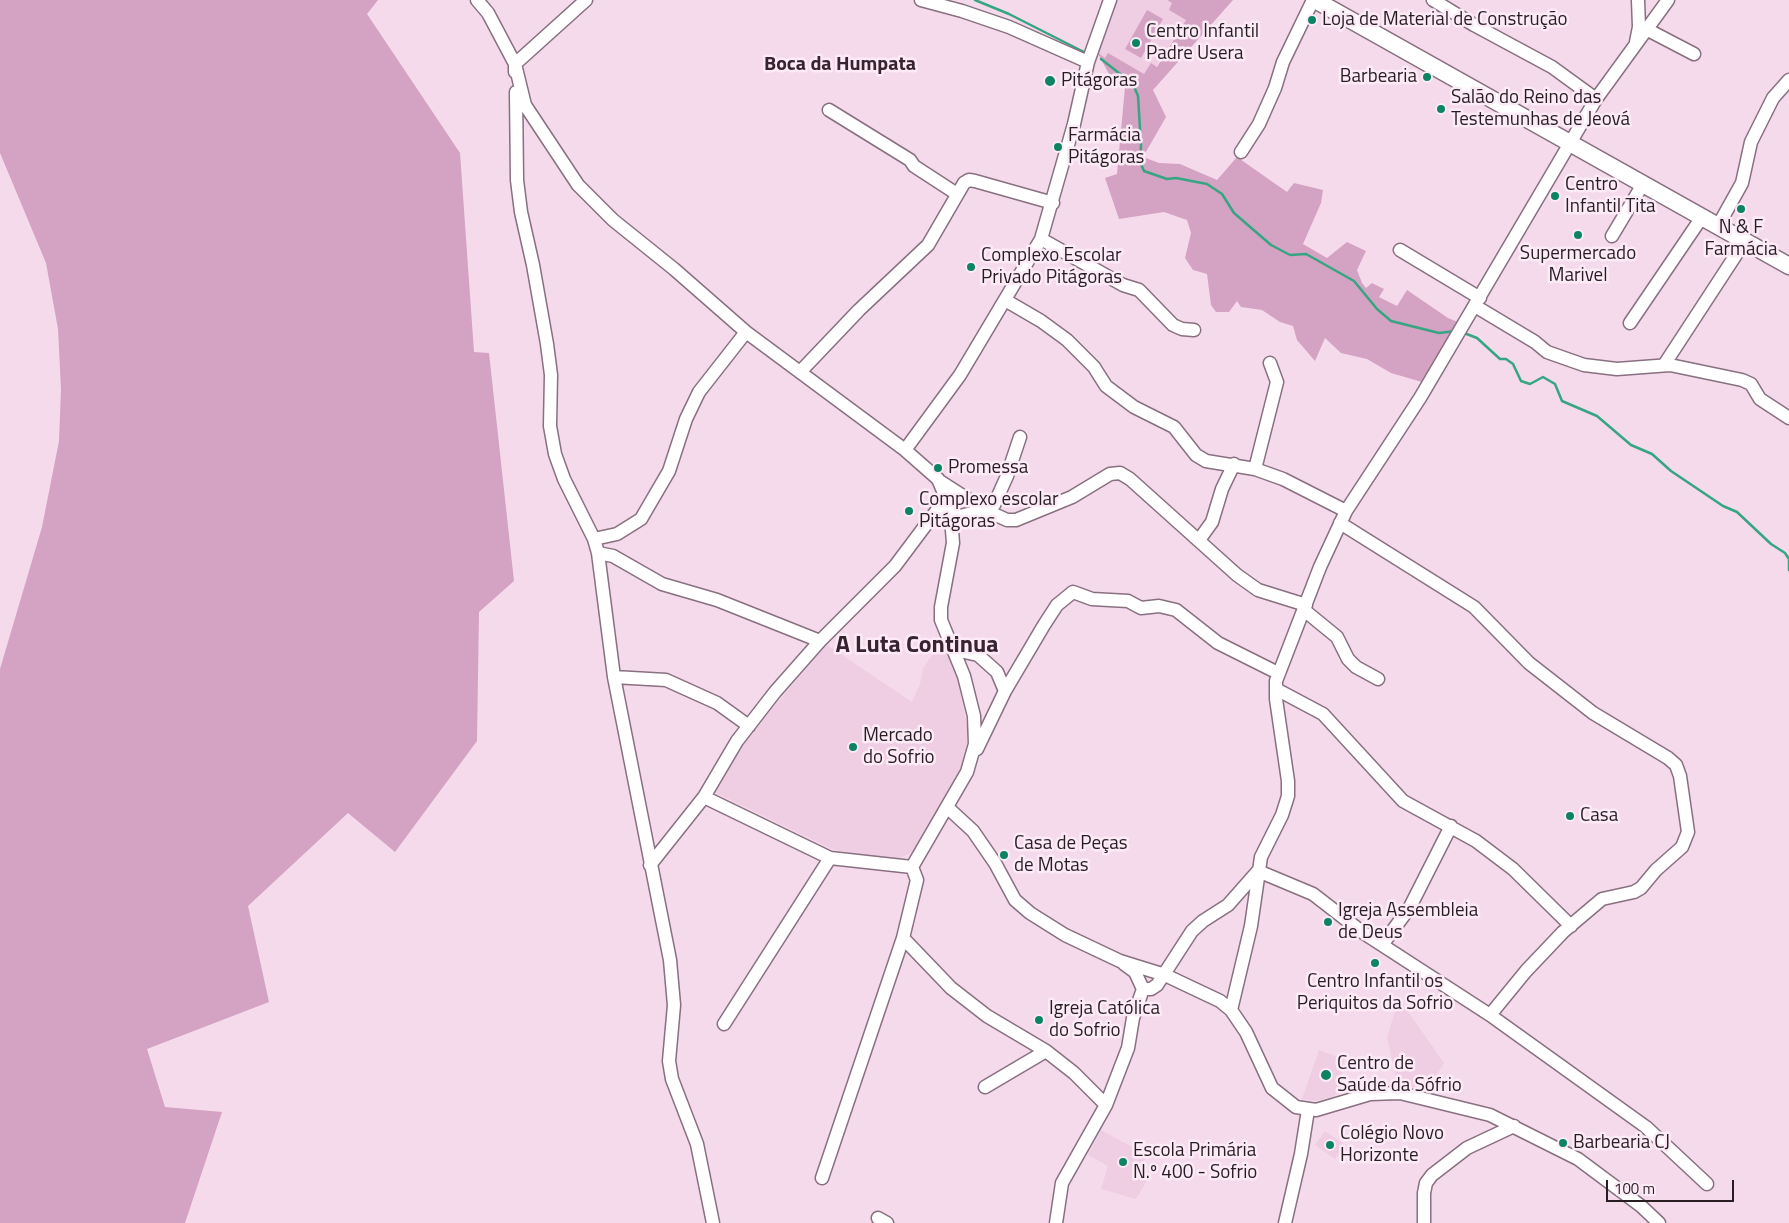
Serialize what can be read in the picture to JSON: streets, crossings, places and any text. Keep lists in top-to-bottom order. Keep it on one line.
{"districts":["Boca da Humpata","A Luta Continua"],"places":["Loja de Material de Construção","Centro Infantil Padre Usera","Barbearia","Pitágoras","Salão do Reino das Testemunhas de Jeová","Farmácia Pitágoras","Centro Infantil Tita","N & F Farmácia","Supermercado Marivel","Complexo Escolar Privado Pitágoras","Promessa","Complexo escolar Pitágoras","Mercado do Sofrio","Casa","Casa de Peças de Motas","Igreja Assembleia de Deus","Centro Infantil os Periquitos da Sofrio","Igreja Católica do Sofrio","Centro de Saúde da Sófrio","Barbearia CJ","Colégio Novo Horizonte","Escola Primária N.º 400 - Sofrio"],"scale_bar":"100 m"}
